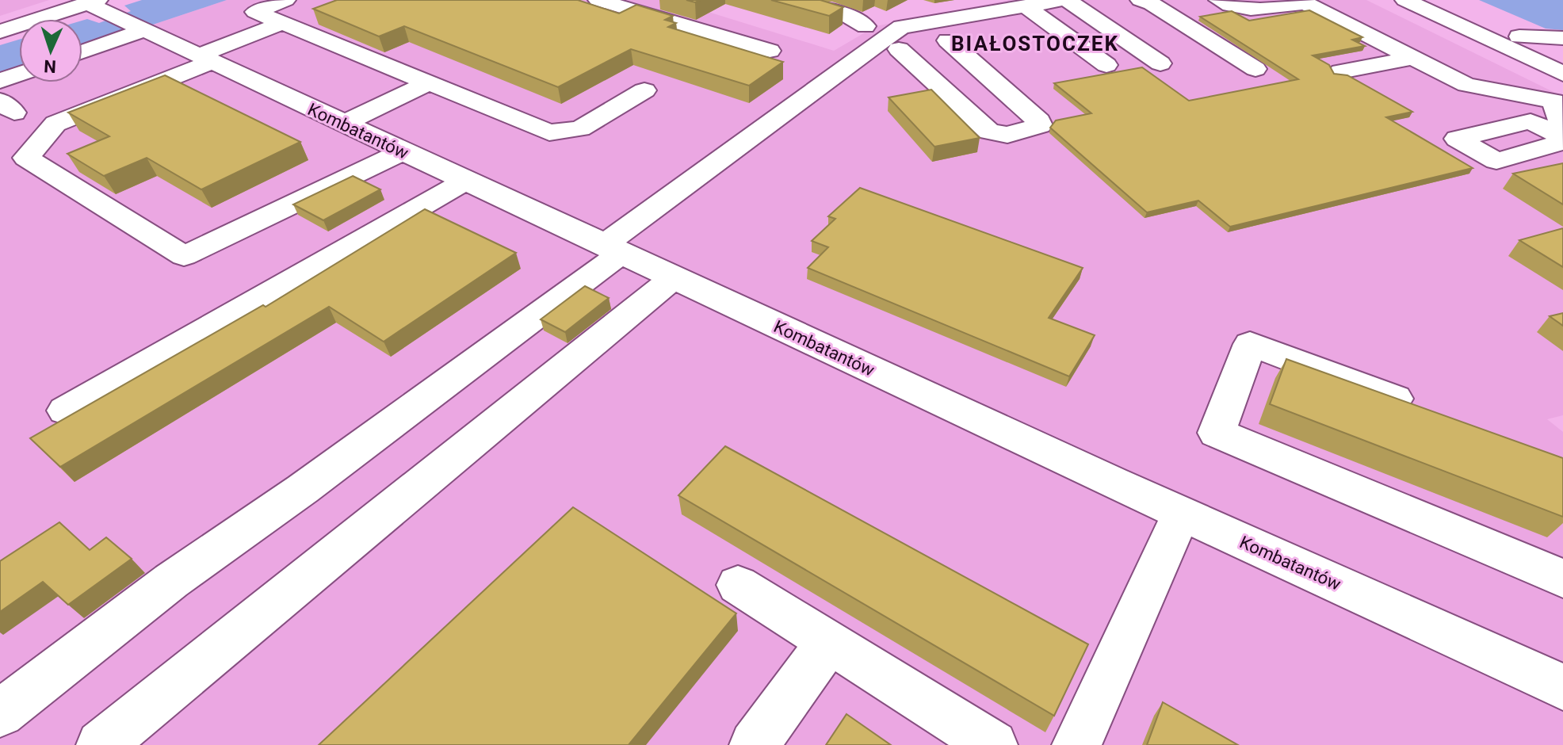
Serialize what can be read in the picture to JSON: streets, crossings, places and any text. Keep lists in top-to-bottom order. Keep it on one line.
{"streets":{"street":["Kombatantów"]},"districts":["BIAŁOSTOCZEK"],"north":"bottom"}
